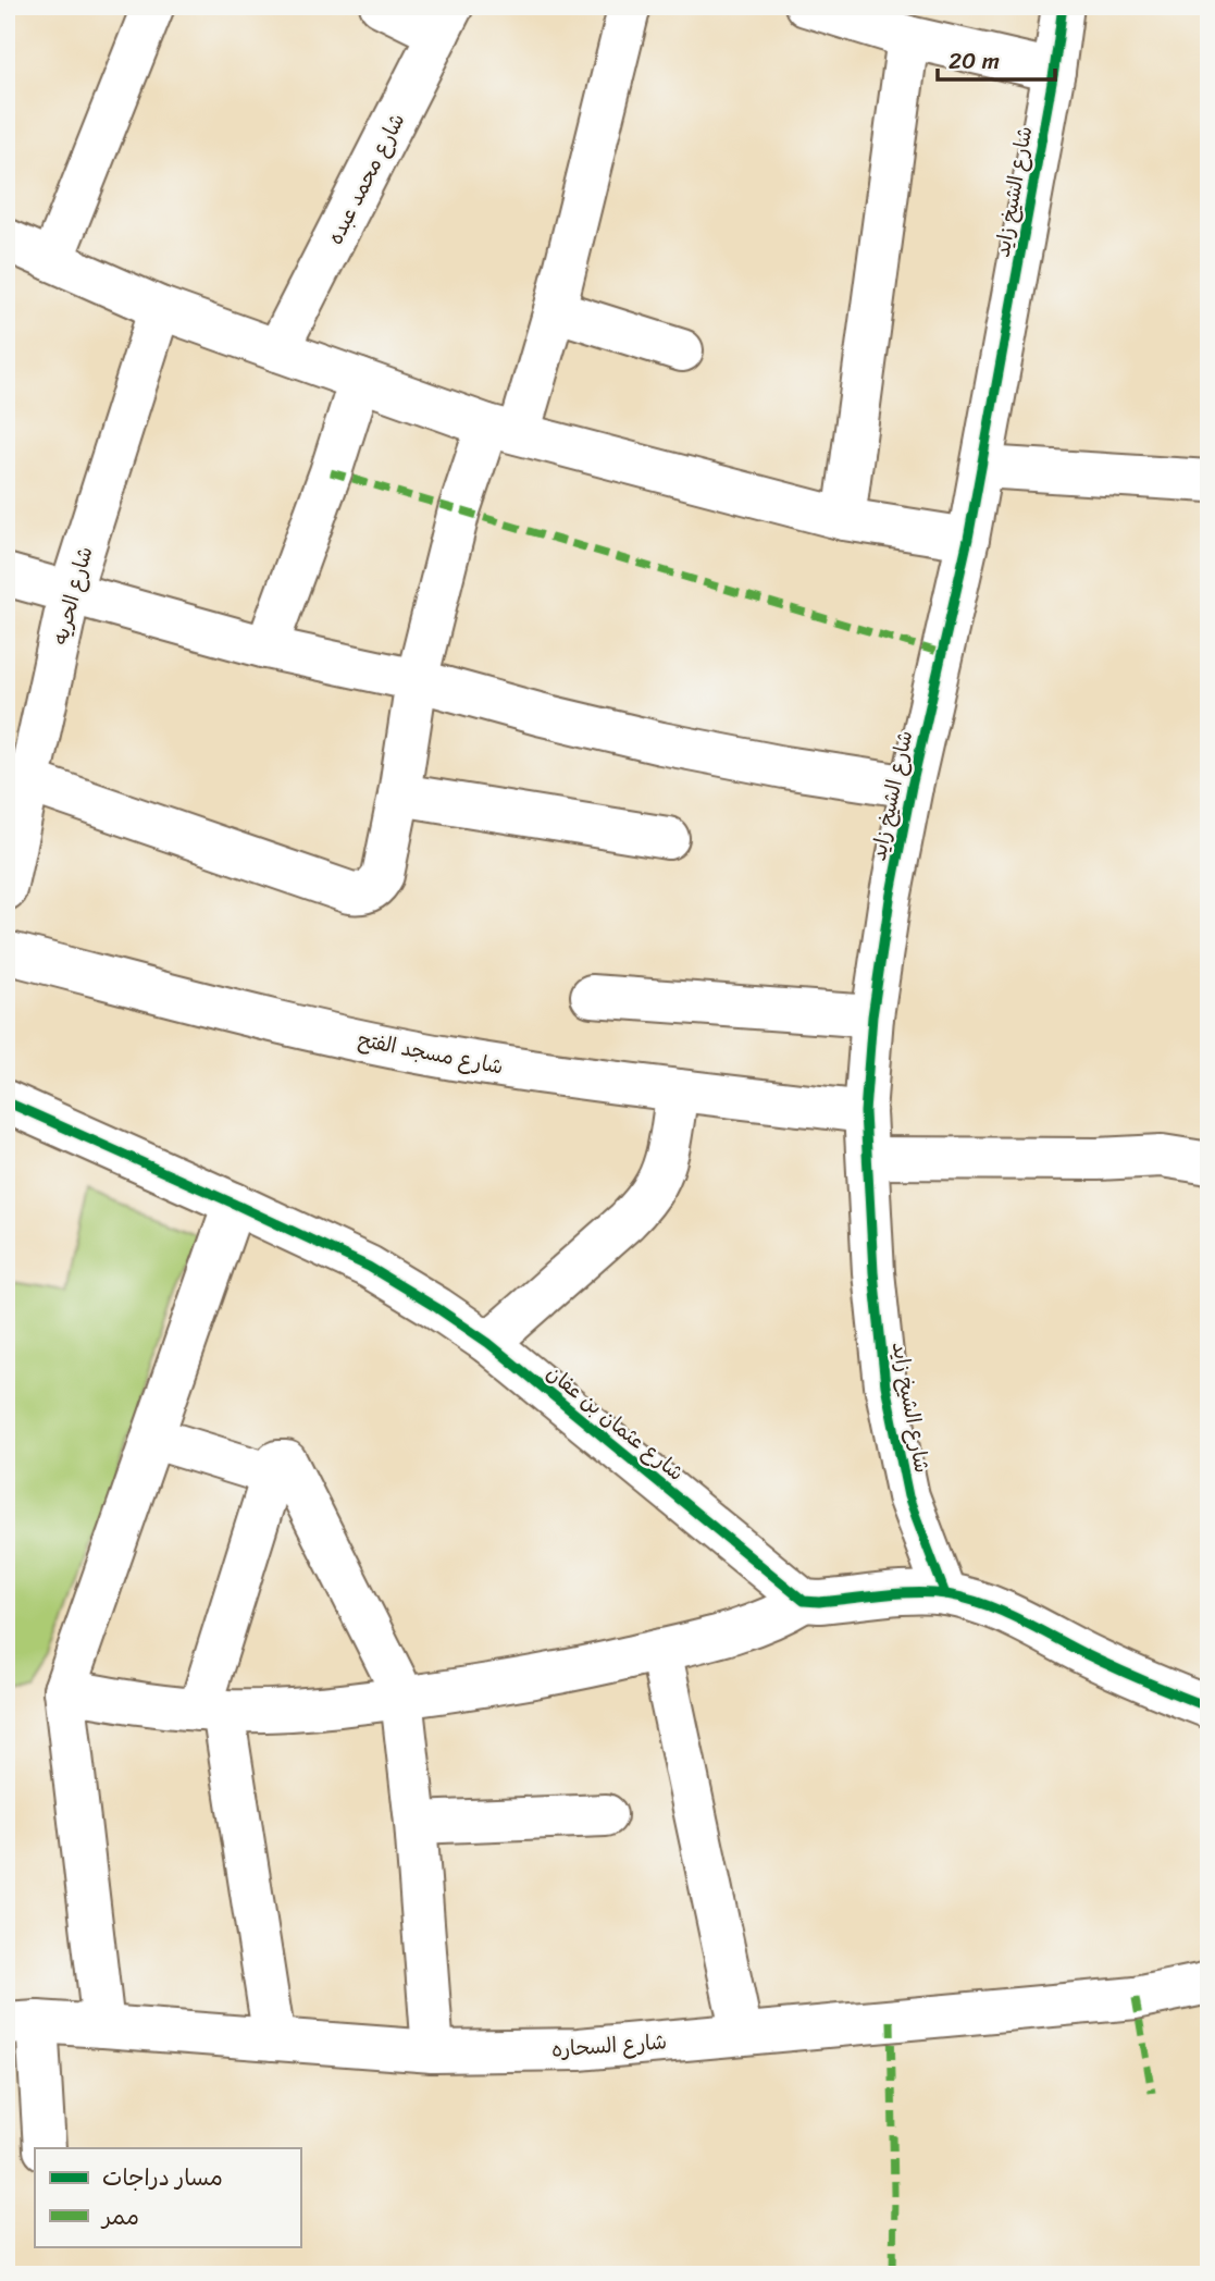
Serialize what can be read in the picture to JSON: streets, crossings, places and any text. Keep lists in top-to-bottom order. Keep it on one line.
{"streets":{"street":["شارع محمد عبده","شارع الشيخ زايد","شارع الحريه","شارع مسجد الفتح","شارع عثمان بن عفان","شارع السحاره"]},"crossings":[["شارع الشيخ زايد","شارع مسجد الفتح"]],"legend":["مسار دراجات","ممر"],"scale_bar":"20 m"}
